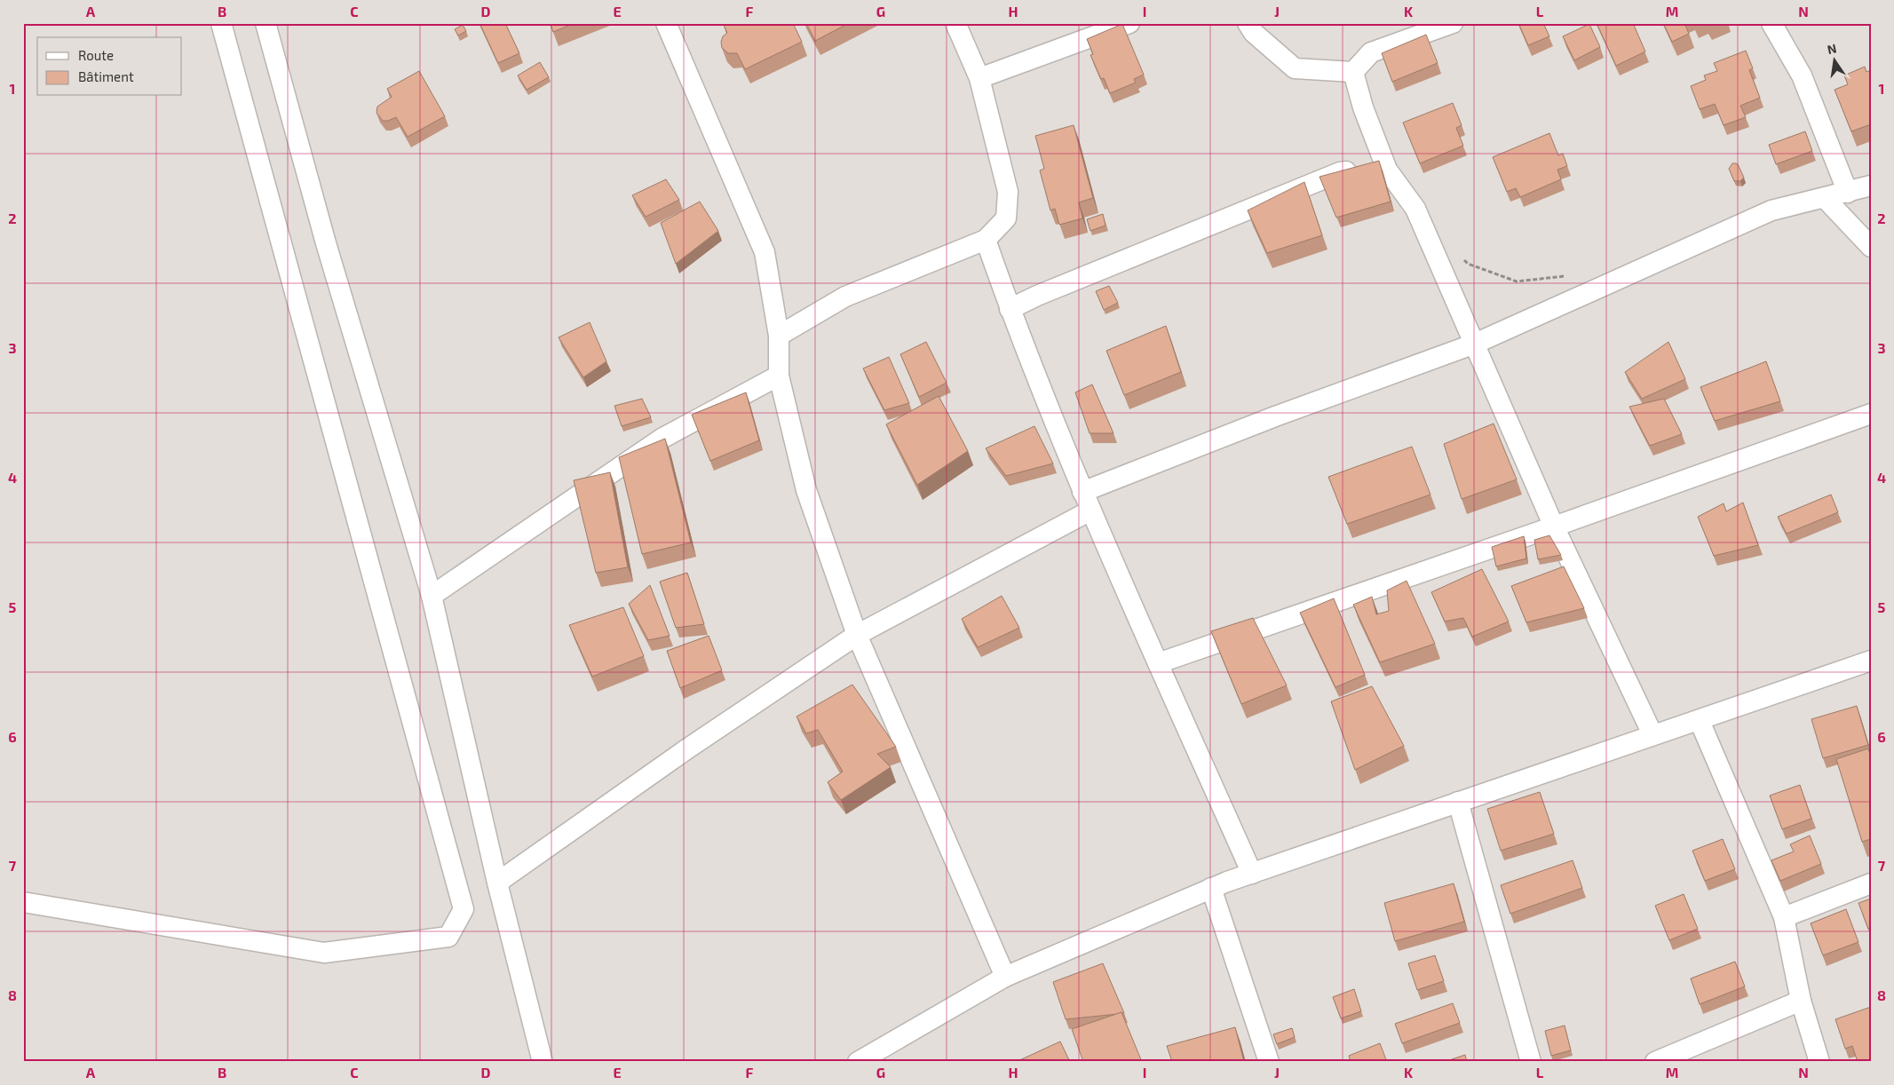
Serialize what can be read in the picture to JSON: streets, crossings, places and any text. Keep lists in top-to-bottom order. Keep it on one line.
{"legend":["Route","Bâtiment"],"north":"top","grid":{"columns":["A","B","C","D","E","F","G","H","I","J","K","L","M","N"],"rows":["1","2","3","4","5","6","7","8"]}}
